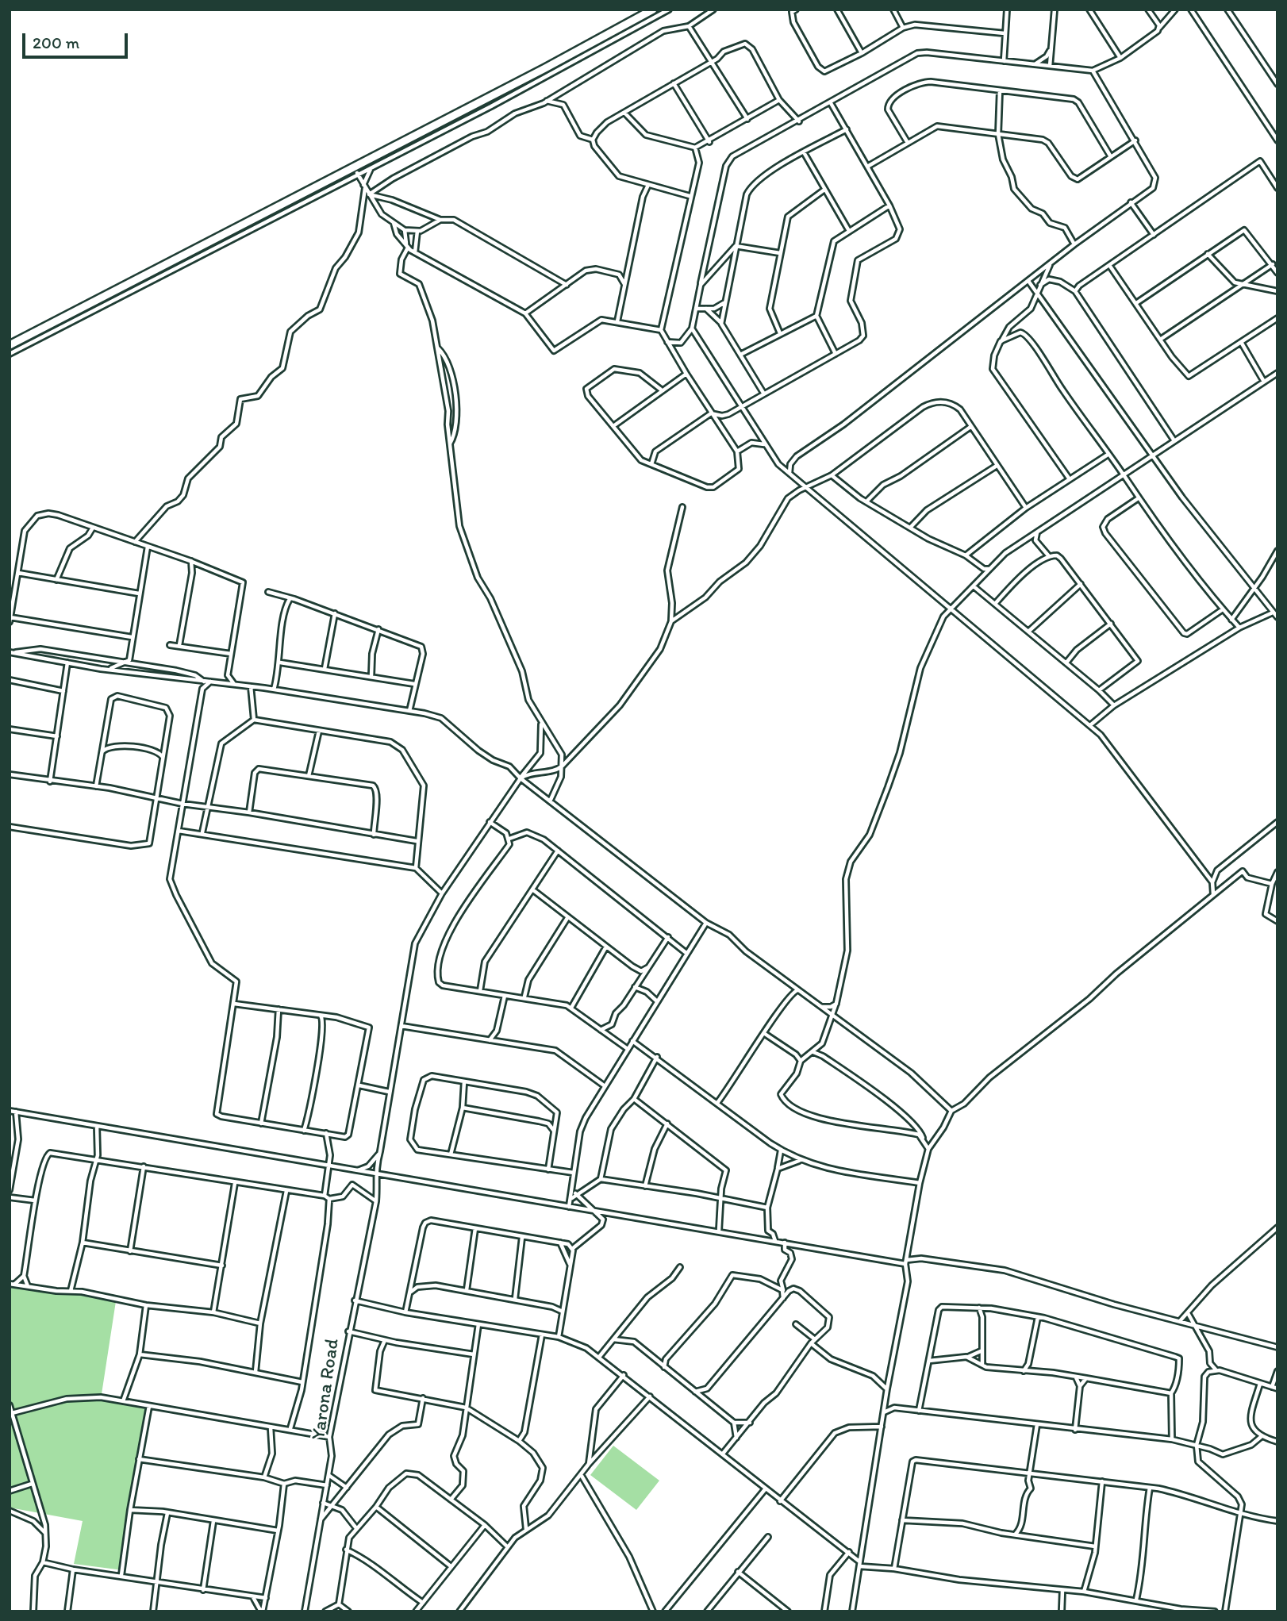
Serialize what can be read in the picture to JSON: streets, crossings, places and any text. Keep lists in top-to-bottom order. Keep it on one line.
{"streets":{"street":["Yarona Road"]},"scale_bar":"200 m"}
